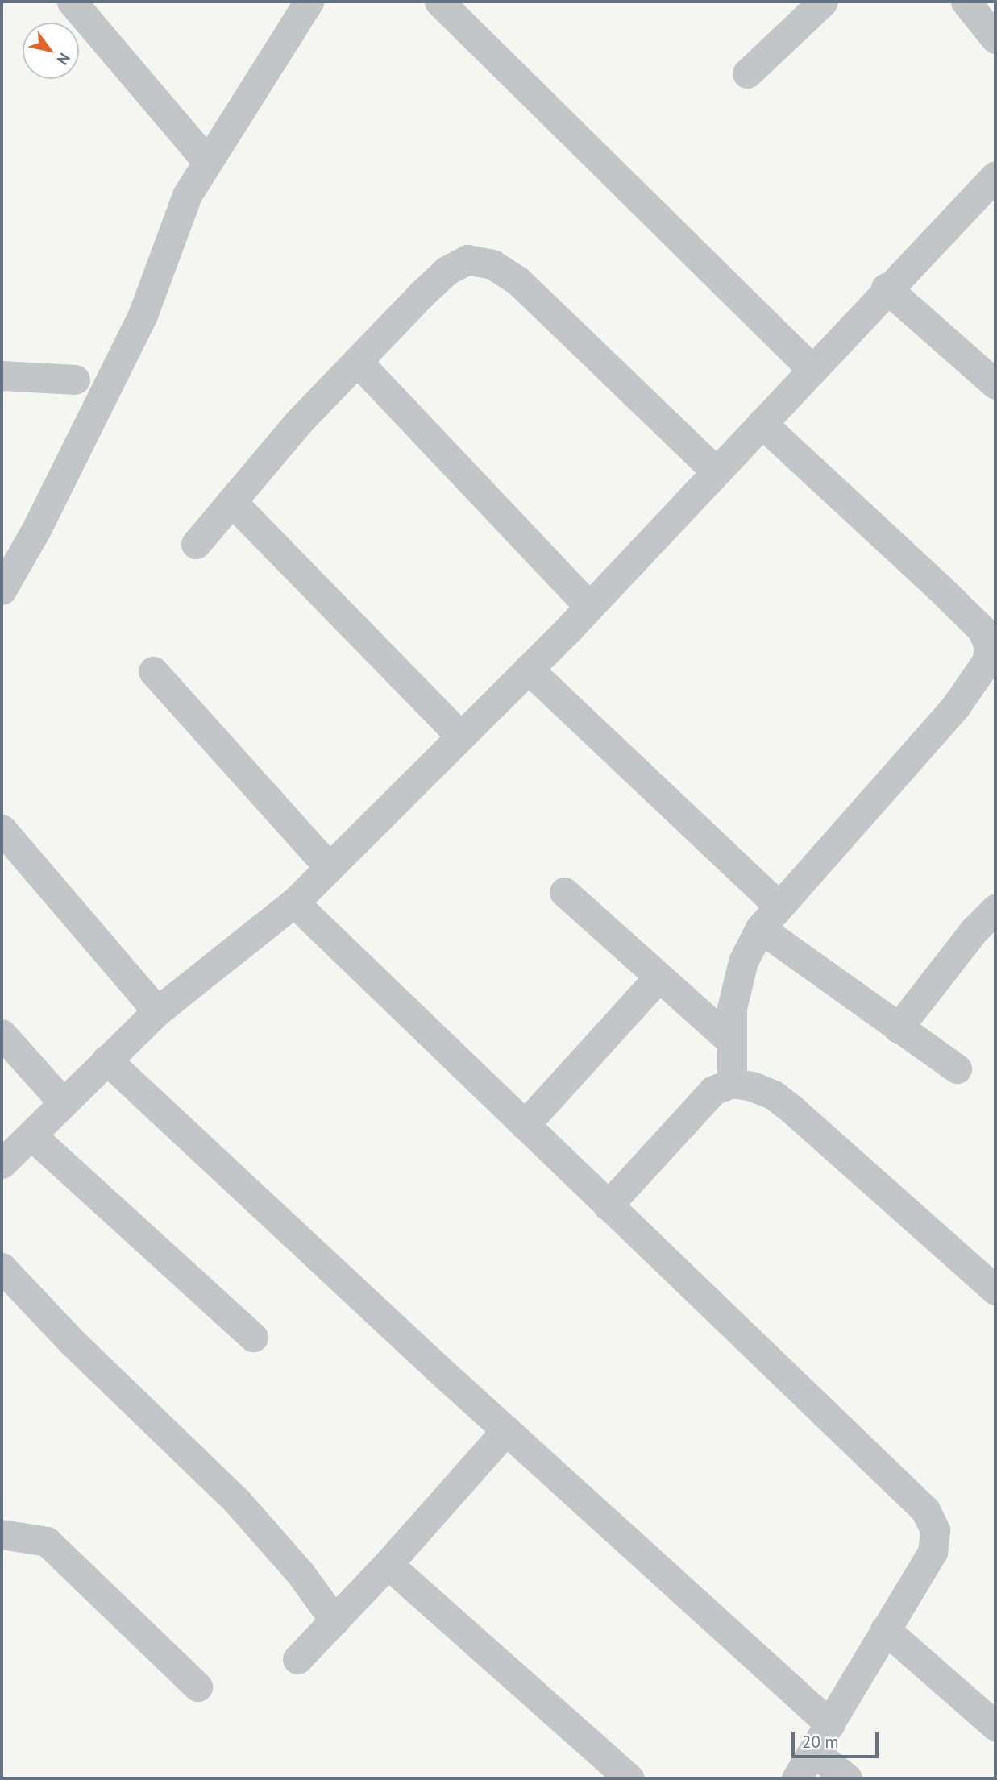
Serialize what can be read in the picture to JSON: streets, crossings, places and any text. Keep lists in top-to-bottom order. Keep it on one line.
{"scale_bar":"20 m","north":"bottom right"}
